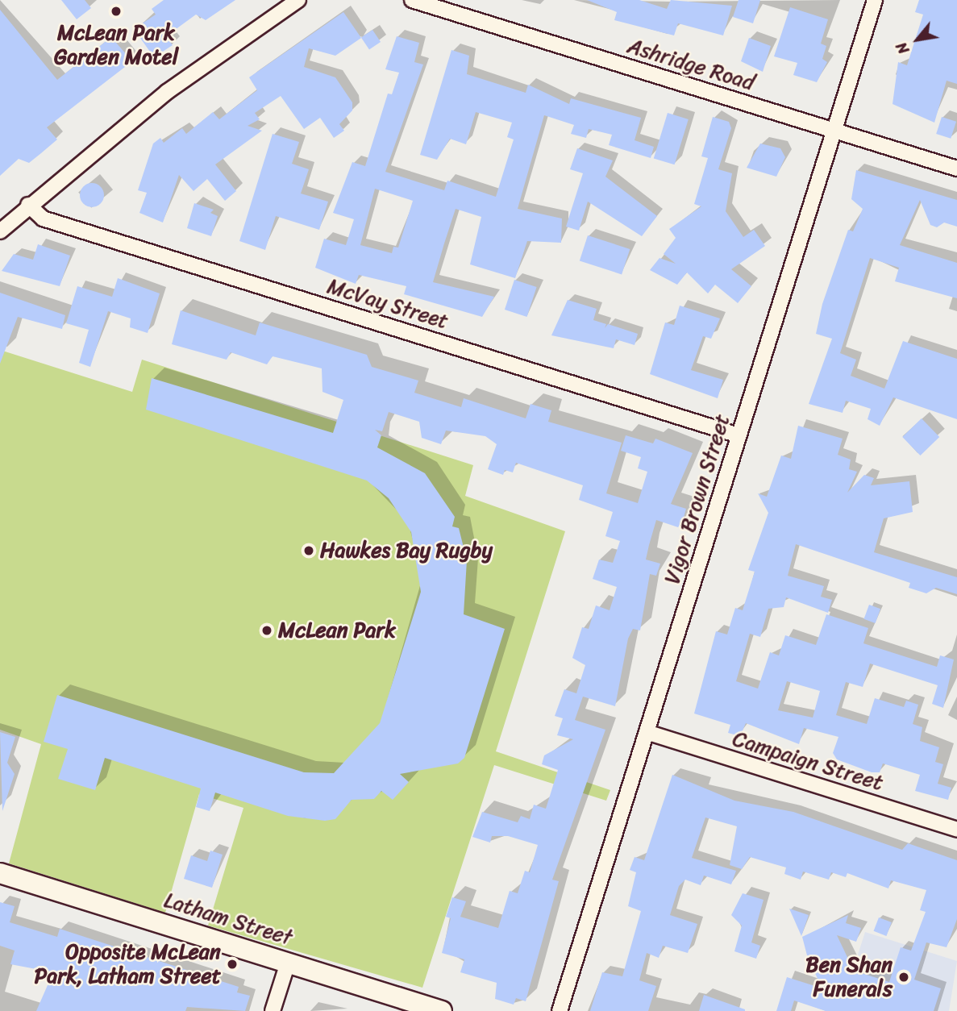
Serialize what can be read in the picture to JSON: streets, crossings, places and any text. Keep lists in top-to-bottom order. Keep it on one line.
{"streets":{"main road":["Latham Street"],"street":["Ashridge Road","McVay Street","Vigor Brown Street","Campaign Street"]},"crossings":[["Ashridge Road","Vigor Brown Street"],["McVay Street","Vigor Brown Street"],["Vigor Brown Street","Campaign Street"]],"places":["McLean Park Garden Motel","Hawkes Bay Rugby","McLean Park","Opposite McLean Park, Latham Street","Ben Shan Funerals"],"north":"bottom left"}
